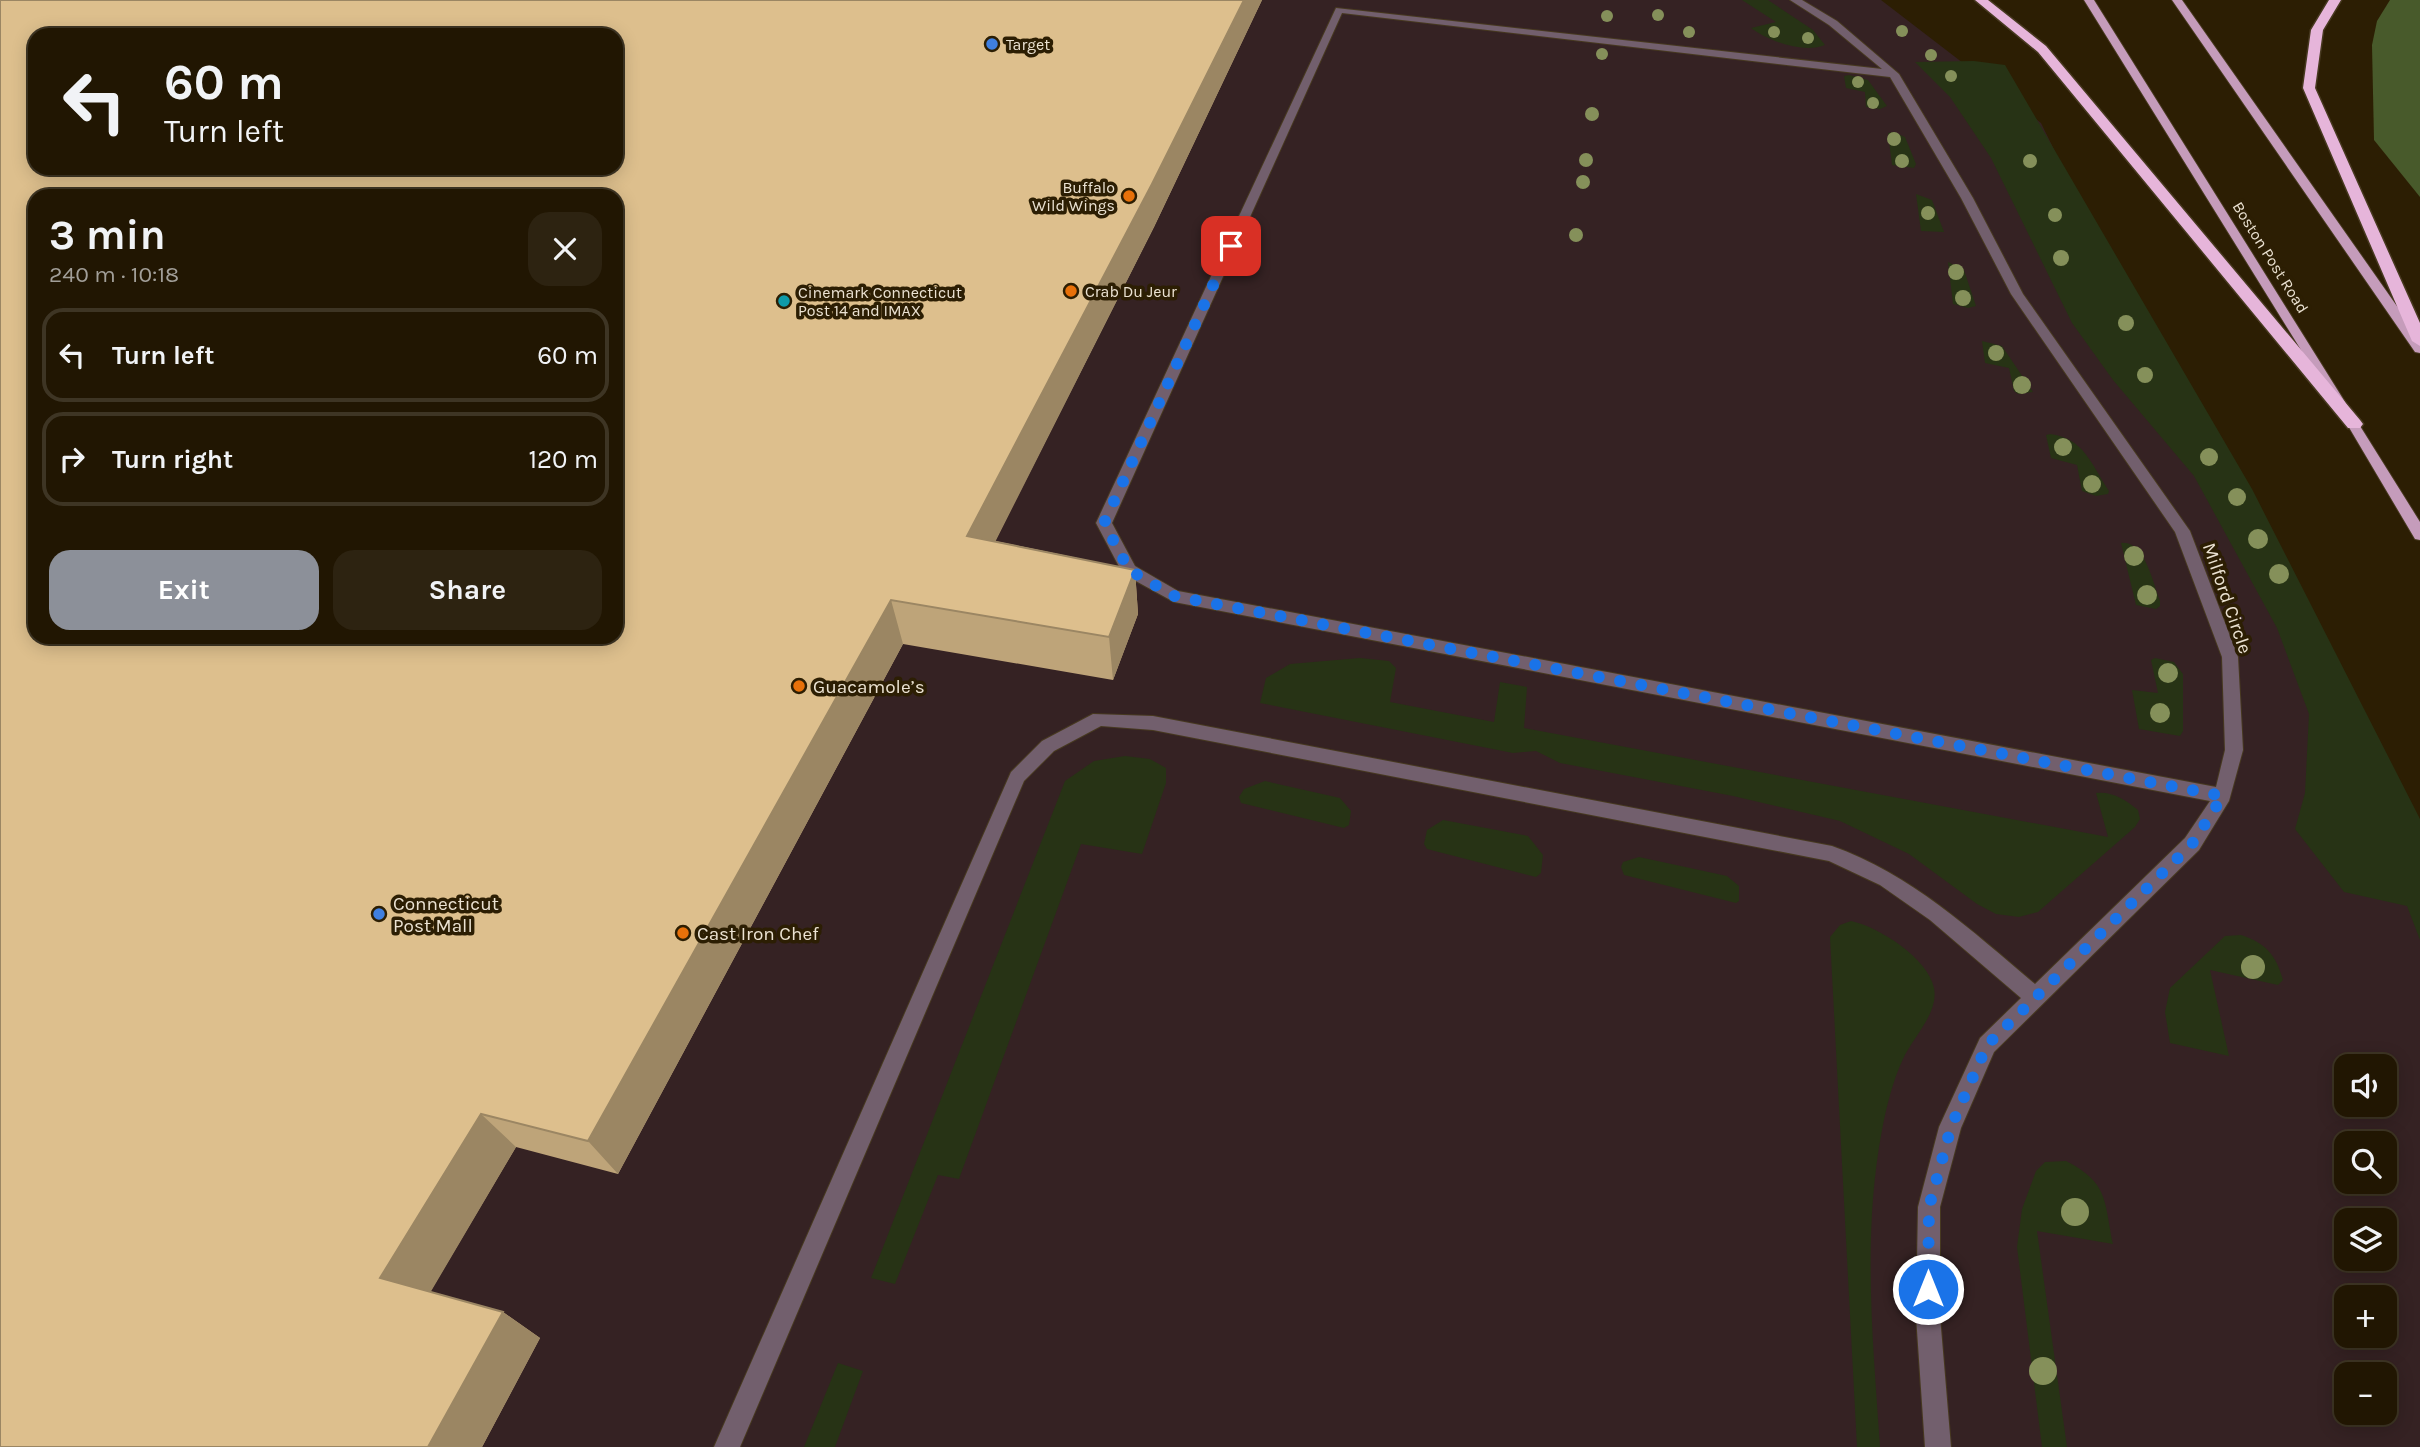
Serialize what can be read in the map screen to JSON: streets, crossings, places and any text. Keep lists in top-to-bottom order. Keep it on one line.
{"streets":{"main road":["Boston Post Road"],"street":["Milford Circle"]},"places":["Target","Buffalo Wild Wings","Crab Du Jeur","Cinemark Connecticut Post 14 and IMAX","Guacamole’s","Connecticut Post Mall","Cast Iron Chef"],"page":{"turn":["60 m","Turn left"],"heading":["3 min","240 m · 10:18"],"list":[{"name":"Turn left","value":"60 m"},{"name":"Turn right","value":"120 m"}],"buttons":["Exit","Share"],"map_buttons":["+","−"]}}
